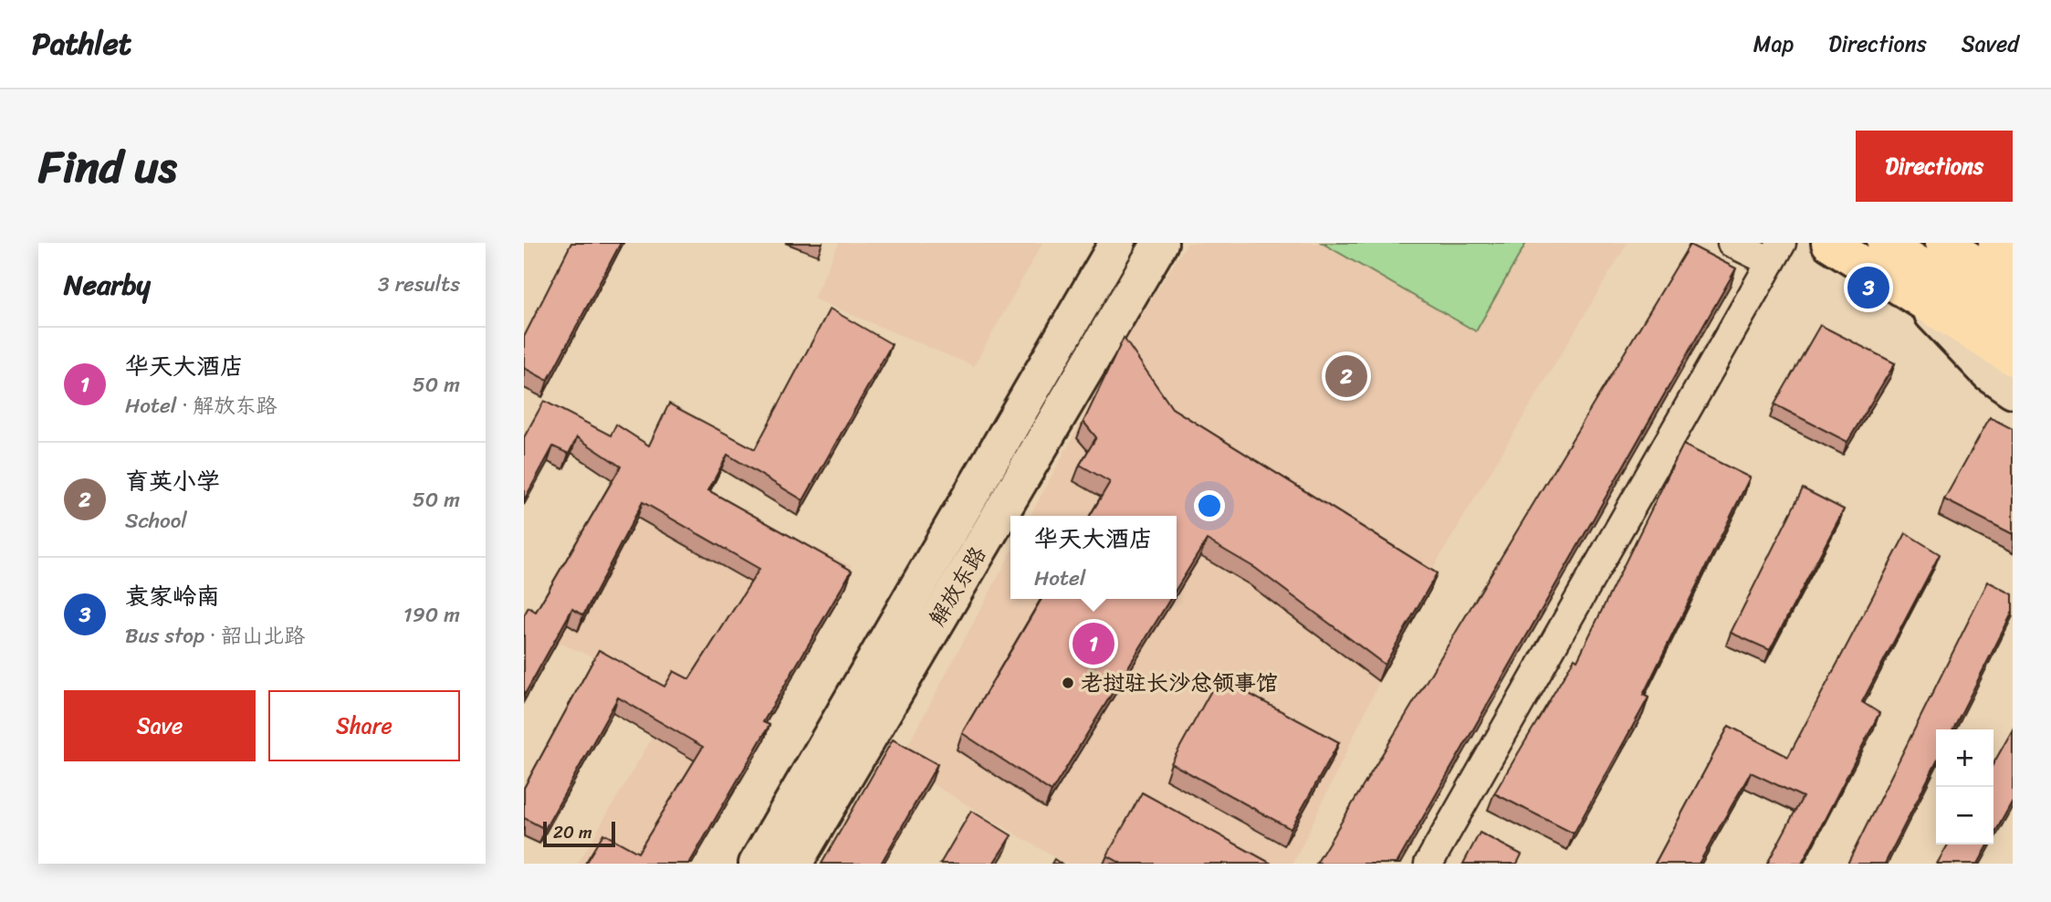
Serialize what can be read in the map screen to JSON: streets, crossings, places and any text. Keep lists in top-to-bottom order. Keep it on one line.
{"streets":{"main road":["解放东路"]},"places":["老挝驻长沙总领事馆"],"scale_bar":"20 m","page":{"header":"Pathlet","nav":["Map","Directions","Saved"],"title":"Find us","buttons":["Directions",["Save","Share"]],"heading":["Nearby","3 results"],"pins":["3","2","1"],"list":[{"mark":"1","name":"华天大酒店","note":"Hotel · 解放东路","value":"50 m"},{"mark":"2","name":"育英小学","note":"School","value":"50 m"},{"mark":"3","name":"袁家岭南","note":"Bus stop · 韶山北路","value":"190 m"}],"popup":["华天大酒店","Hotel"],"map_buttons":["+","−"],"scale":"20 m"}}
